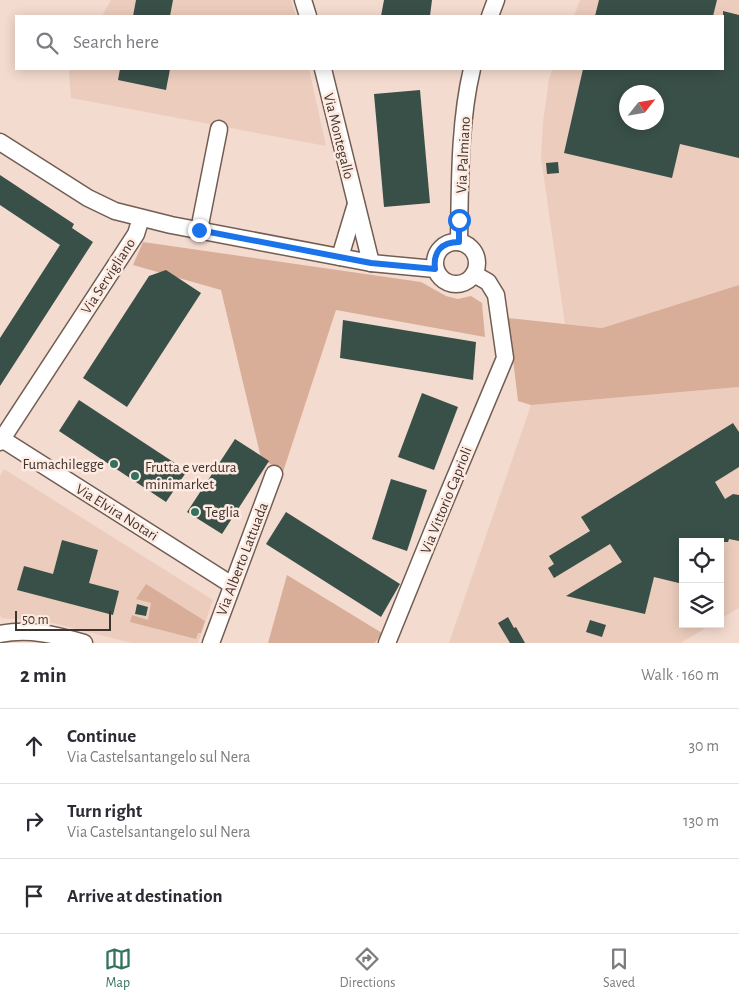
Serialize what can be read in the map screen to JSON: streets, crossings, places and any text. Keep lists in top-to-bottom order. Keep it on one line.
{"streets":{"street":["Via Montegallo","Via Palmiano","Via Servigliano","Via Vittorio Caprioli","Via Elvira Notari","Via Alberto Lattuada"]},"crossings":[["Via Palmiano","Via Vittorio Caprioli"],["Via Servigliano","Via Elvira Notari"],["Via Elvira Notari","Via Alberto Lattuada"]],"places":["Fumachilegge","Frutta e verdura minimarket","Teglia"],"scale_bar":"50 m","north":"top right","page":{"search":"Search here","scale":"50 m","heading":["2 min","Walk · 160 m"],"list":[["Continue","Via Castelsantangelo sul Nera","30 m"],["Turn right","Via Castelsantangelo sul Nera","130 m"],"Arrive at destination"],"nav":["Map","Directions","Saved"]}}
